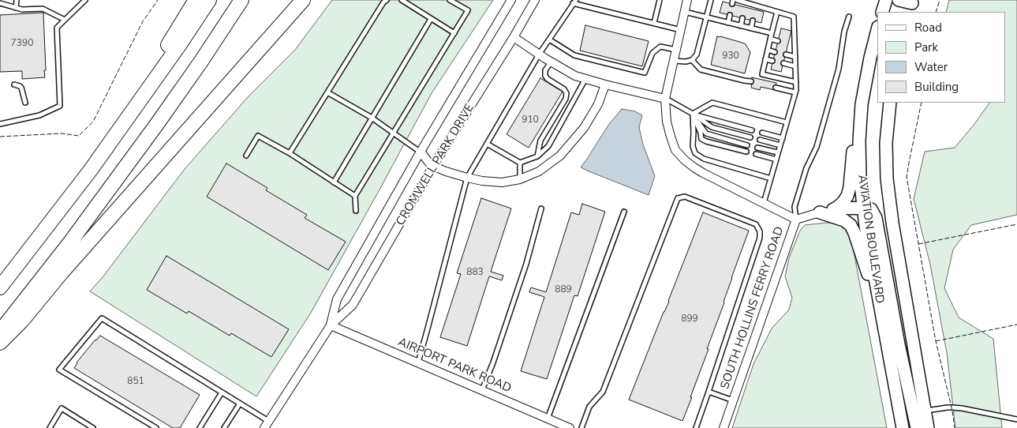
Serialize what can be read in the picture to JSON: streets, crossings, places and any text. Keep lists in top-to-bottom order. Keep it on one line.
{"streets":{"main road":["AVIATION BOULEVARD"],"street":["CROMWELL PARK DRIVE","SOUTH HOLLINS FERRY ROAD","AIRPORT PARK ROAD"]},"crossings":[["CROMWELL PARK DRIVE","AIRPORT PARK ROAD"]],"house_numbers":["7390","930","910","883","889","899","851"],"legend":["Road","Park","Water","Building"]}
